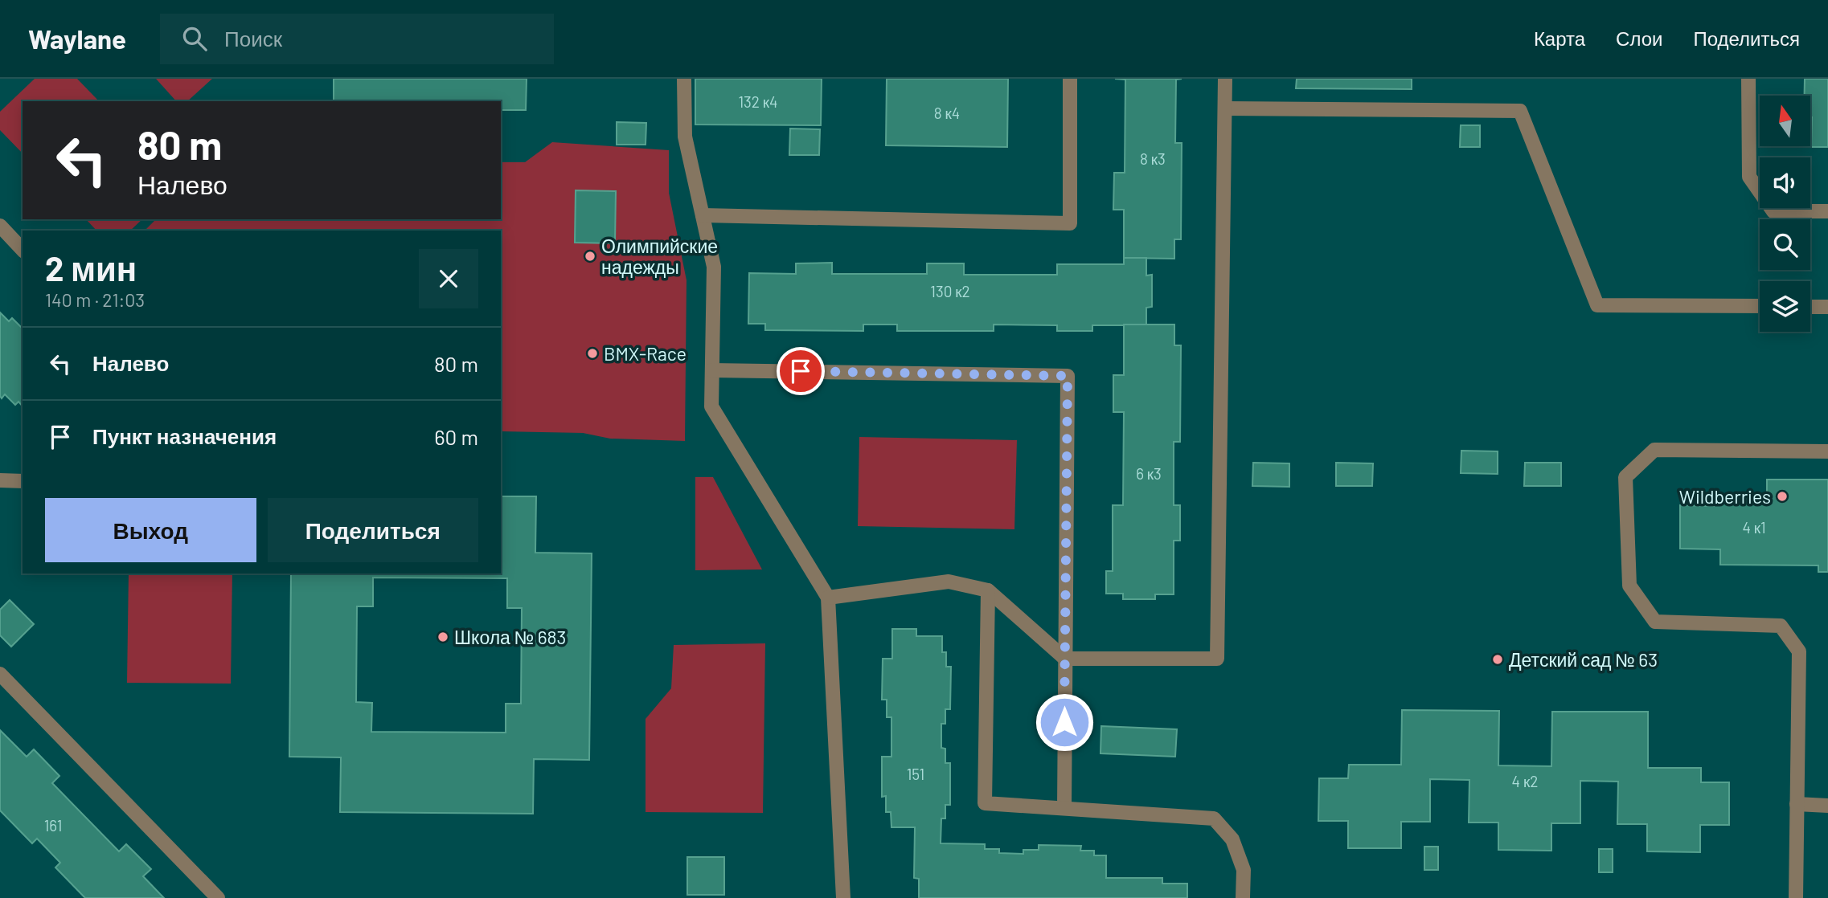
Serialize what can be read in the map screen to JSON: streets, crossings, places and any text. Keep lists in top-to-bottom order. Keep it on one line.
{"places":["Олимпийские надежды","BMX-Race","Wildberries","Школа № 683","Детский сад № 63"],"house_numbers":["132 к4","8 к4","8 к3","130 к2","6 к3","4 к1","151","4 к2","161"],"north":"top","page":{"header":"Waylane","search":"Поиск","nav":["Карта","Слои","Поделиться"],"turn":["80 m","Налево"],"heading":["2 мин","140 m · 21:03"],"list":[{"name":"Налево","value":"80 m"},{"name":"Пункт назначения","value":"60 m"}],"buttons":["Выход","Поделиться"]}}
